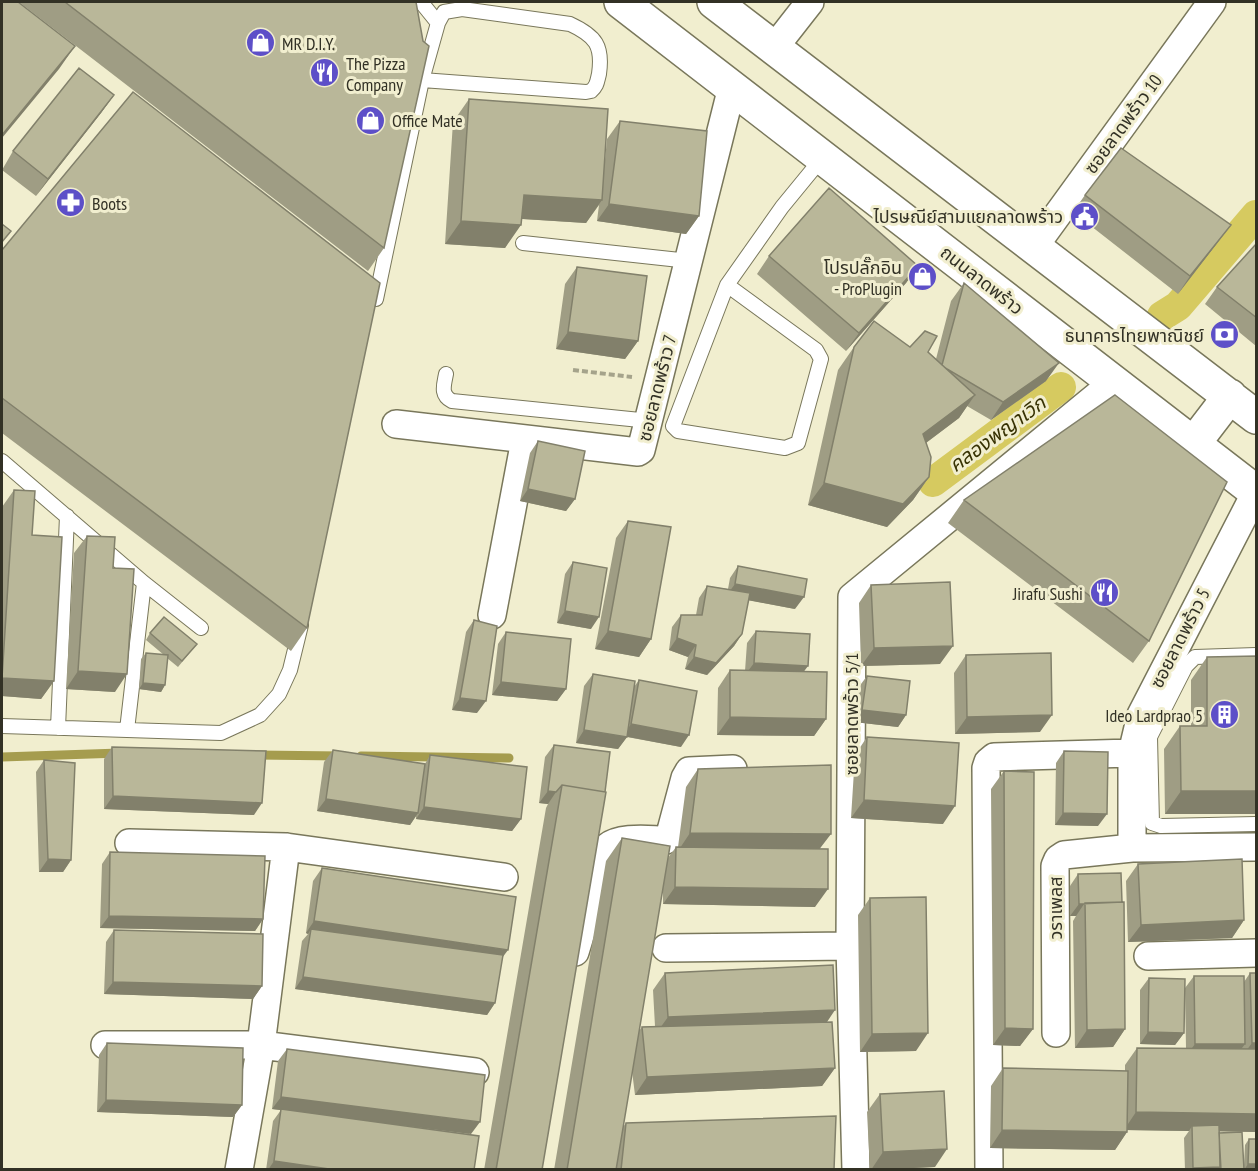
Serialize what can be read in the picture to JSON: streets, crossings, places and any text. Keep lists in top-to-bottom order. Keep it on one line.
{"streets":{"main road":["ถนนลาดพร้าว"],"street":["ซอยลาดพร้าว 10","ซอยลาดพร้าว 7","ซอยลาดพร้าว 5","ซอยลาดพร้าว 5/1","วราเพลส"]},"crossings":[["ถนนลาดพร้าว","ซอยลาดพร้าว 7"],["ถนนลาดพร้าว","ซอยลาดพร้าว 5"],["ถนนลาดพร้าว","ซอยลาดพร้าว 5/1"],["ซอยลาดพร้าว 5","วราเพลส"]],"water":["คลองพญาเวิก"],"places":{"shop":["MR D.I.Y.","Office Mate","โปรปลั๊กอิน - ProPlugin"],"restaurant":["The Pizza Company","Jirafu Sushi"],"pharmacy":["Boots"],"public building":["ไปรษณีย์สามแยกลาดพร้าว"],"bank":["ธนาคารไทยพาณิชย์"],"building":["Ideo Lardprao 5"]}}
